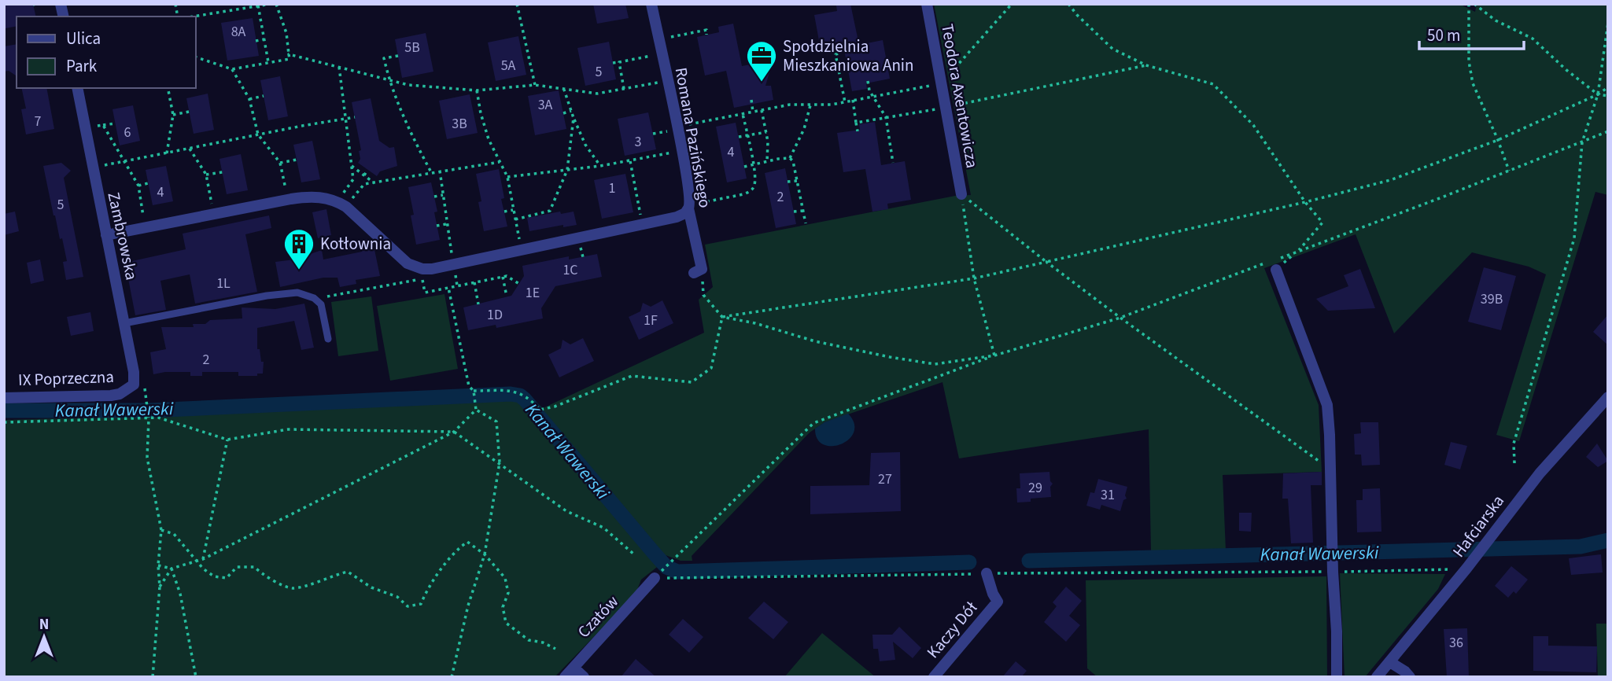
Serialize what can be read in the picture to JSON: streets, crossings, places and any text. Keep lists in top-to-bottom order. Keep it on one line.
{"streets":{"street":["Teodora Axentowicza","Romana Pazińskiego","Zambrowska","IX Poprzeczna","Hafciarska","Czatów","Kaczy Dół"]},"crossings":[["Zambrowska","IX Poprzeczna"]],"water":["Kanał Wawerski"],"places":{"office":["Społdzielnia Mieszkaniowa Anin"],"building":["Kotłownia"]},"house_numbers":["8A","5B","5A","5","3A","7","3B","6","3","4","1","4","2","5","1C","1L","1E","39B","1D","1F","2","27","29","31","36"],"legend":["Ulica","Park"],"scale_bar":"50 m","north":"top"}
